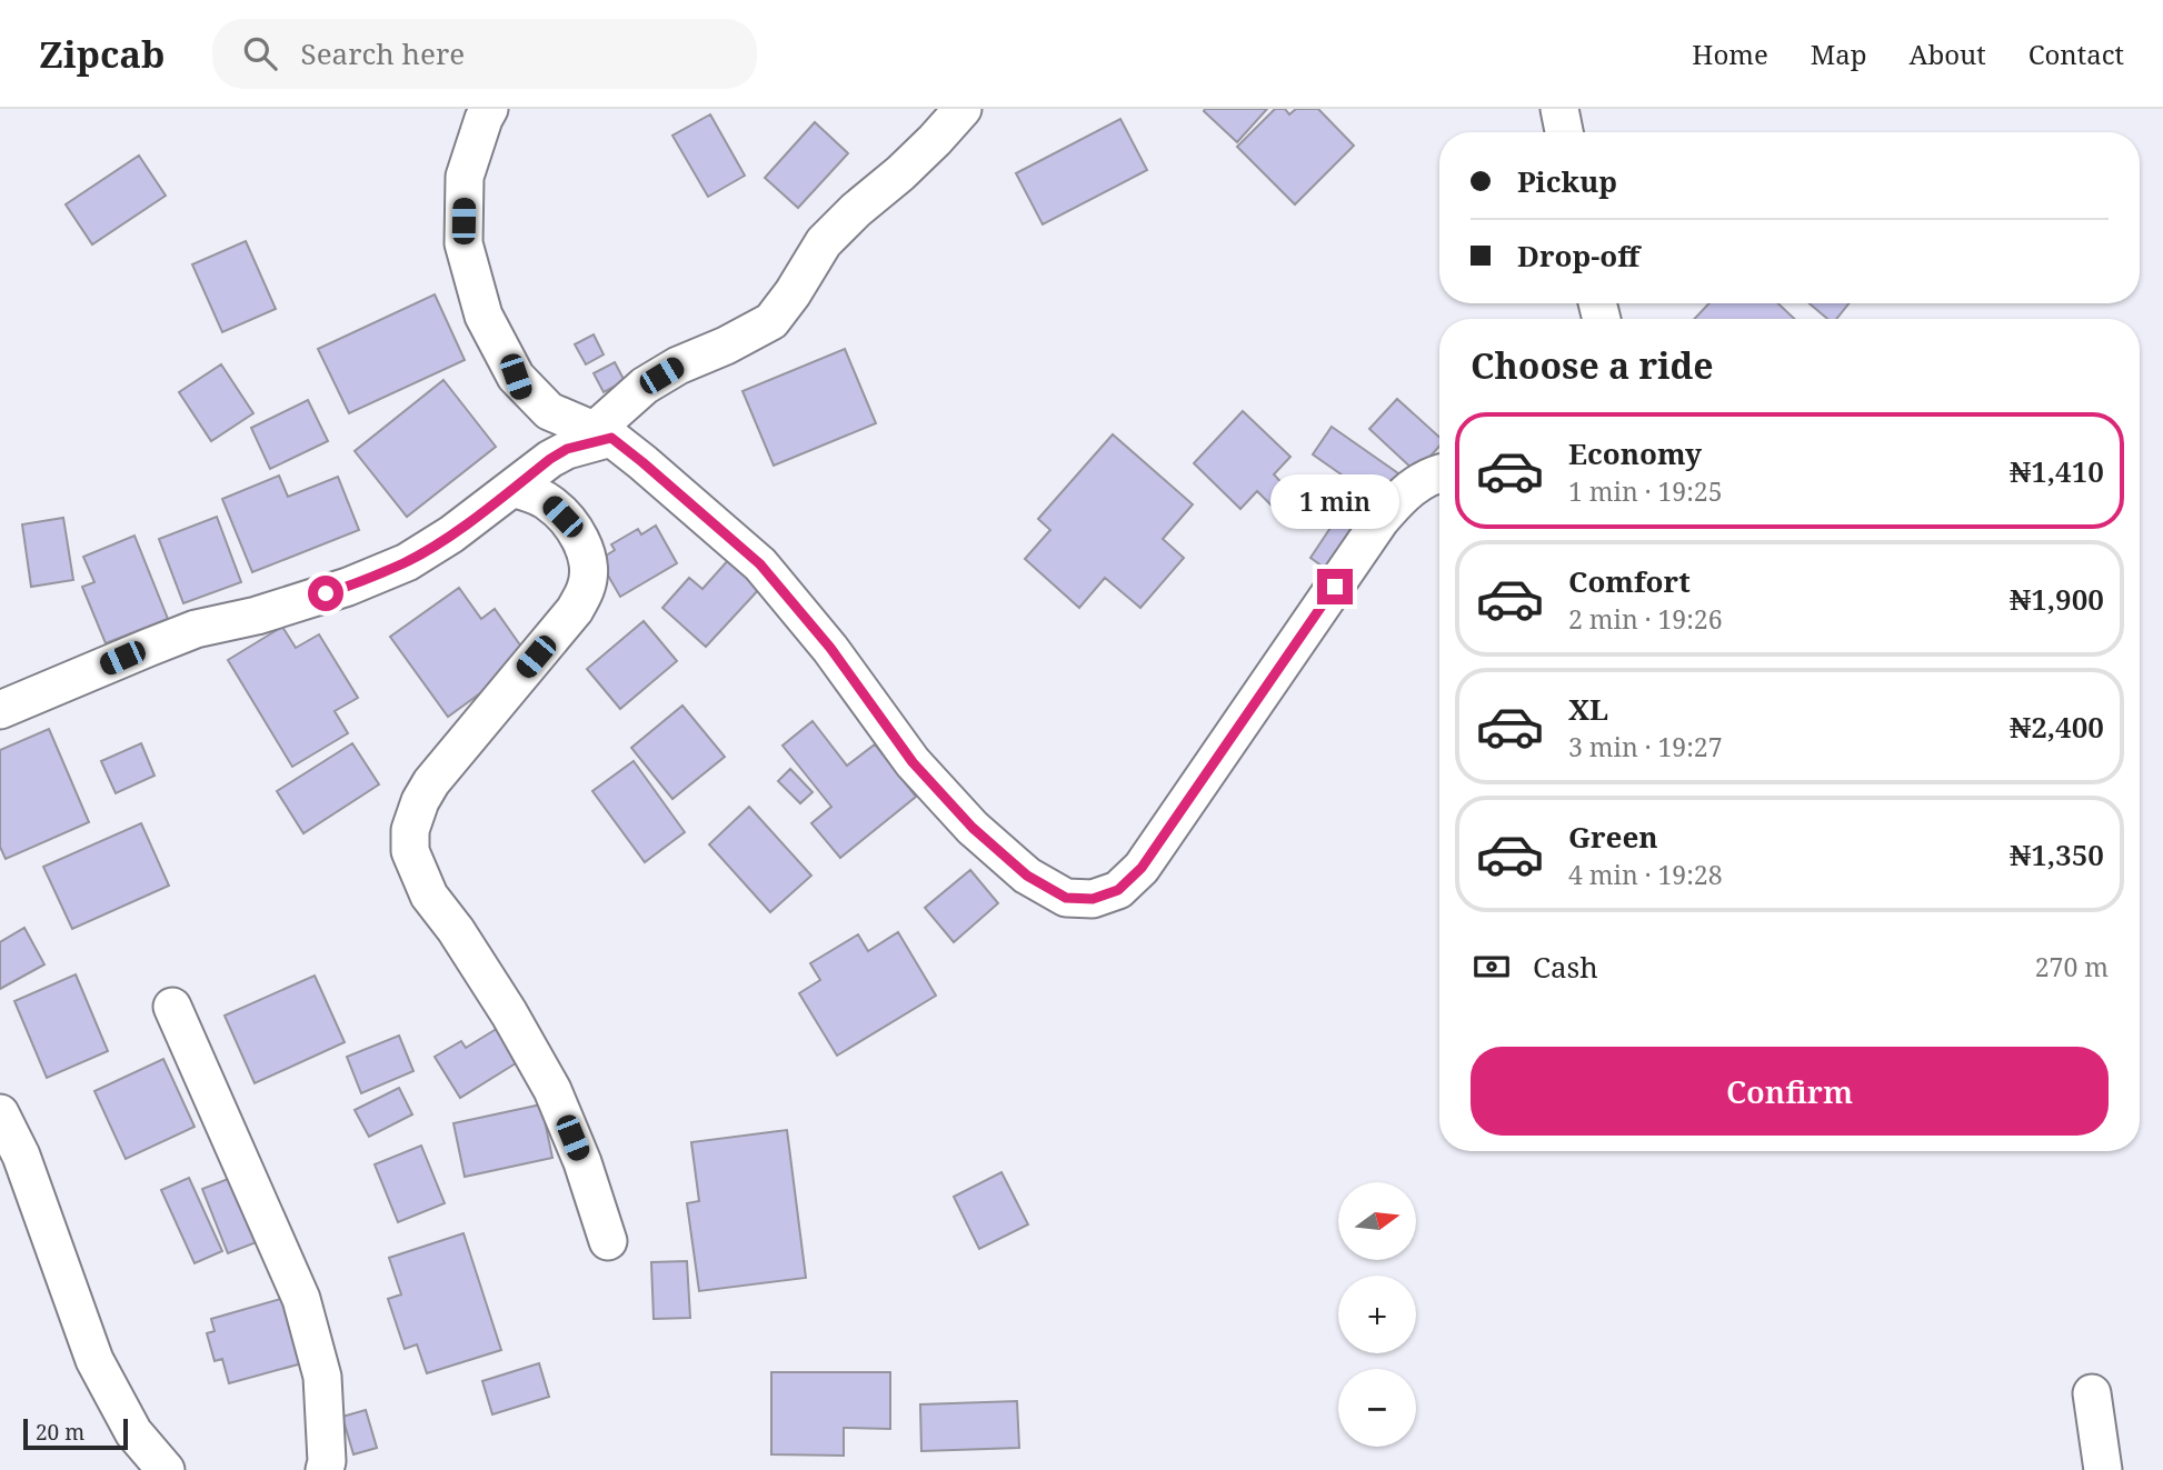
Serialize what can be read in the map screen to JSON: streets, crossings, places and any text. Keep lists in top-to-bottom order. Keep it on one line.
{"scale_bar":"20 m","north":"right","page":{"header":"Zipcab","search":"Search here","nav":["Home","Map","About","Contact"],"banner":["Pickup","Drop-off"],"heading":"Choose a ride","list":[{"name":"Economy","note":"1 min · 19:25","value":"₦1,410"},{"name":"Comfort","note":"2 min · 19:26","value":"₦1,900"},{"name":"XL","note":"3 min · 19:27","value":"₦2,400"},{"name":"Green","note":"4 min · 19:28","value":"₦1,350"}],"bubble":"1 min","pay":["Cash","270 m"],"buttons":"Confirm","map_buttons":["+","−"],"scale":"20 m"}}
